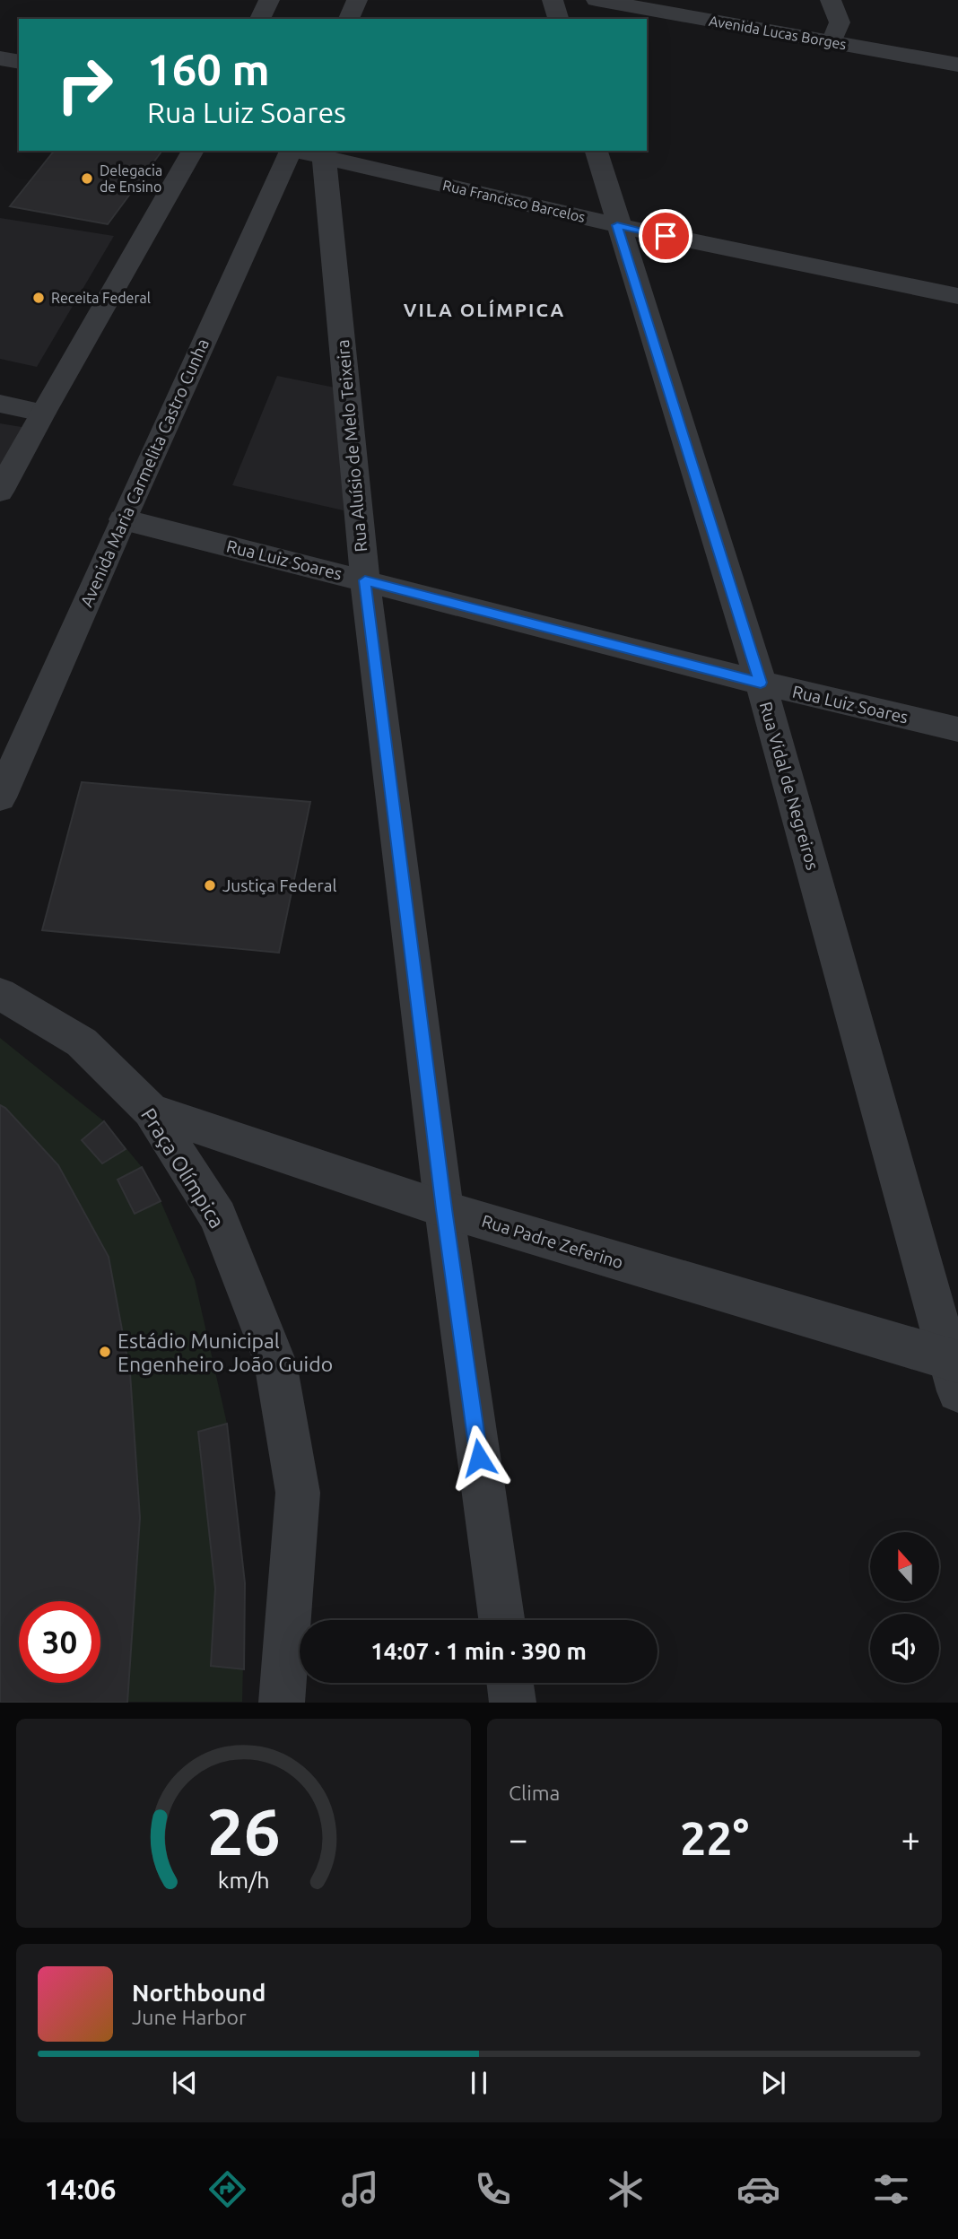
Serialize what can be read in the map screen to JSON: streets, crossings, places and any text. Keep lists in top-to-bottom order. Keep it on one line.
{"streets":{"street":["Avenida Lucas Borges","Rua Francisco Barcelos","Rua Aluísio de Melo Teixeira","Avenida Maria Carmelita Castro Cunha","Rua Luiz Soares","Rua Vidal de Negreiros","Praça Olímpica","Rua Padre Zeferino"]},"crossings":[["Rua Francisco Barcelos","Rua Aluísio de Melo Teixeira"],["Rua Francisco Barcelos","Avenida Maria Carmelita Castro Cunha"],["Rua Francisco Barcelos","Rua Vidal de Negreiros"],["Rua Aluísio de Melo Teixeira","Avenida Maria Carmelita Castro Cunha"],["Rua Aluísio de Melo Teixeira","Rua Luiz Soares"],["Rua Aluísio de Melo Teixeira","Rua Padre Zeferino"],["Avenida Maria Carmelita Castro Cunha","Rua Luiz Soares"],["Rua Luiz Soares","Rua Vidal de Negreiros"],["Rua Vidal de Negreiros","Rua Padre Zeferino"],["Praça Olímpica","Rua Padre Zeferino"]],"districts":["VILA OLÍMPICA"],"places":["Delegacia de Ensino","Receita Federal","Justiça Federal","Estádio Municipal Engenheiro João Guido"],"north":"top","page":{"turn":["160 m","Rua Luiz Soares"],"limit":"30","trip":"14:07 · 1 min · 390 m","tile":"Clima","heat":["−","22°","+"],"song":["Northbound","June Harbor"],"tabs":"14:06","gauge":["26","km/h"]}}
